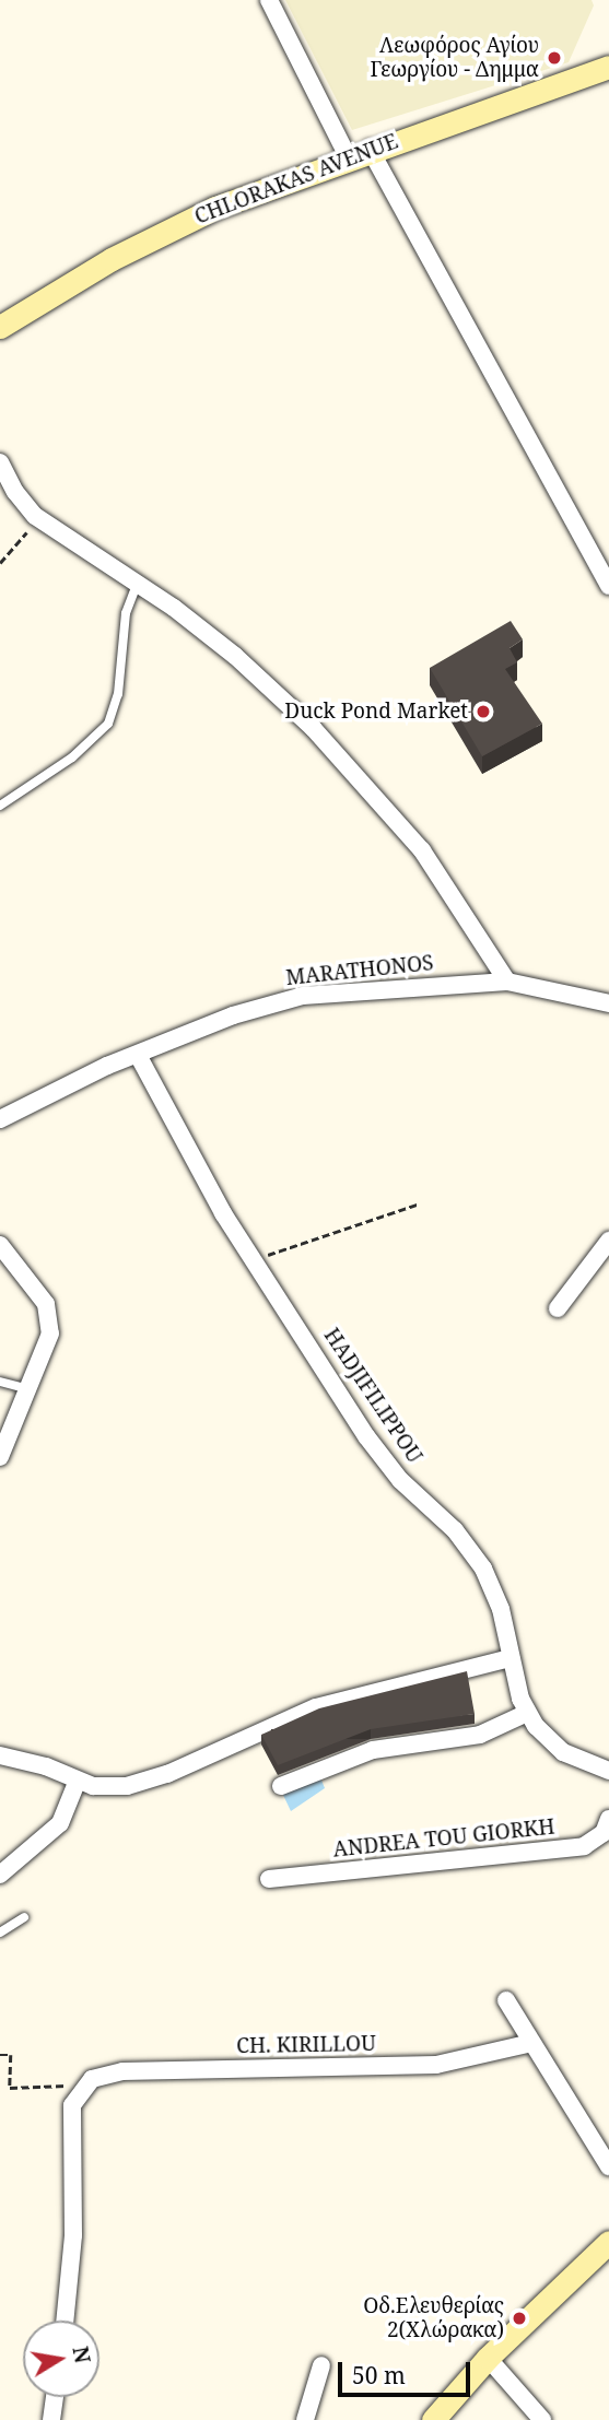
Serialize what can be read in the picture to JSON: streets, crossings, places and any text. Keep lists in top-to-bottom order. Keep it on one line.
{"streets":{"main road":["CHLORAKAS AVENUE"],"street":["MARATHONOS","HADJIFILIPPOU","ANDREA TOU GIORKH","CH. KIRILLOU"]},"crossings":[["MARATHONOS","HADJIFILIPPOU"]],"places":["Λεωφόρος Αγίου Γεωργίου - Δημμα","Duck Pond Market","Οδ.Ελευθερίας 2(Χλώρακα)"],"scale_bar":"50 m","north":"right"}
